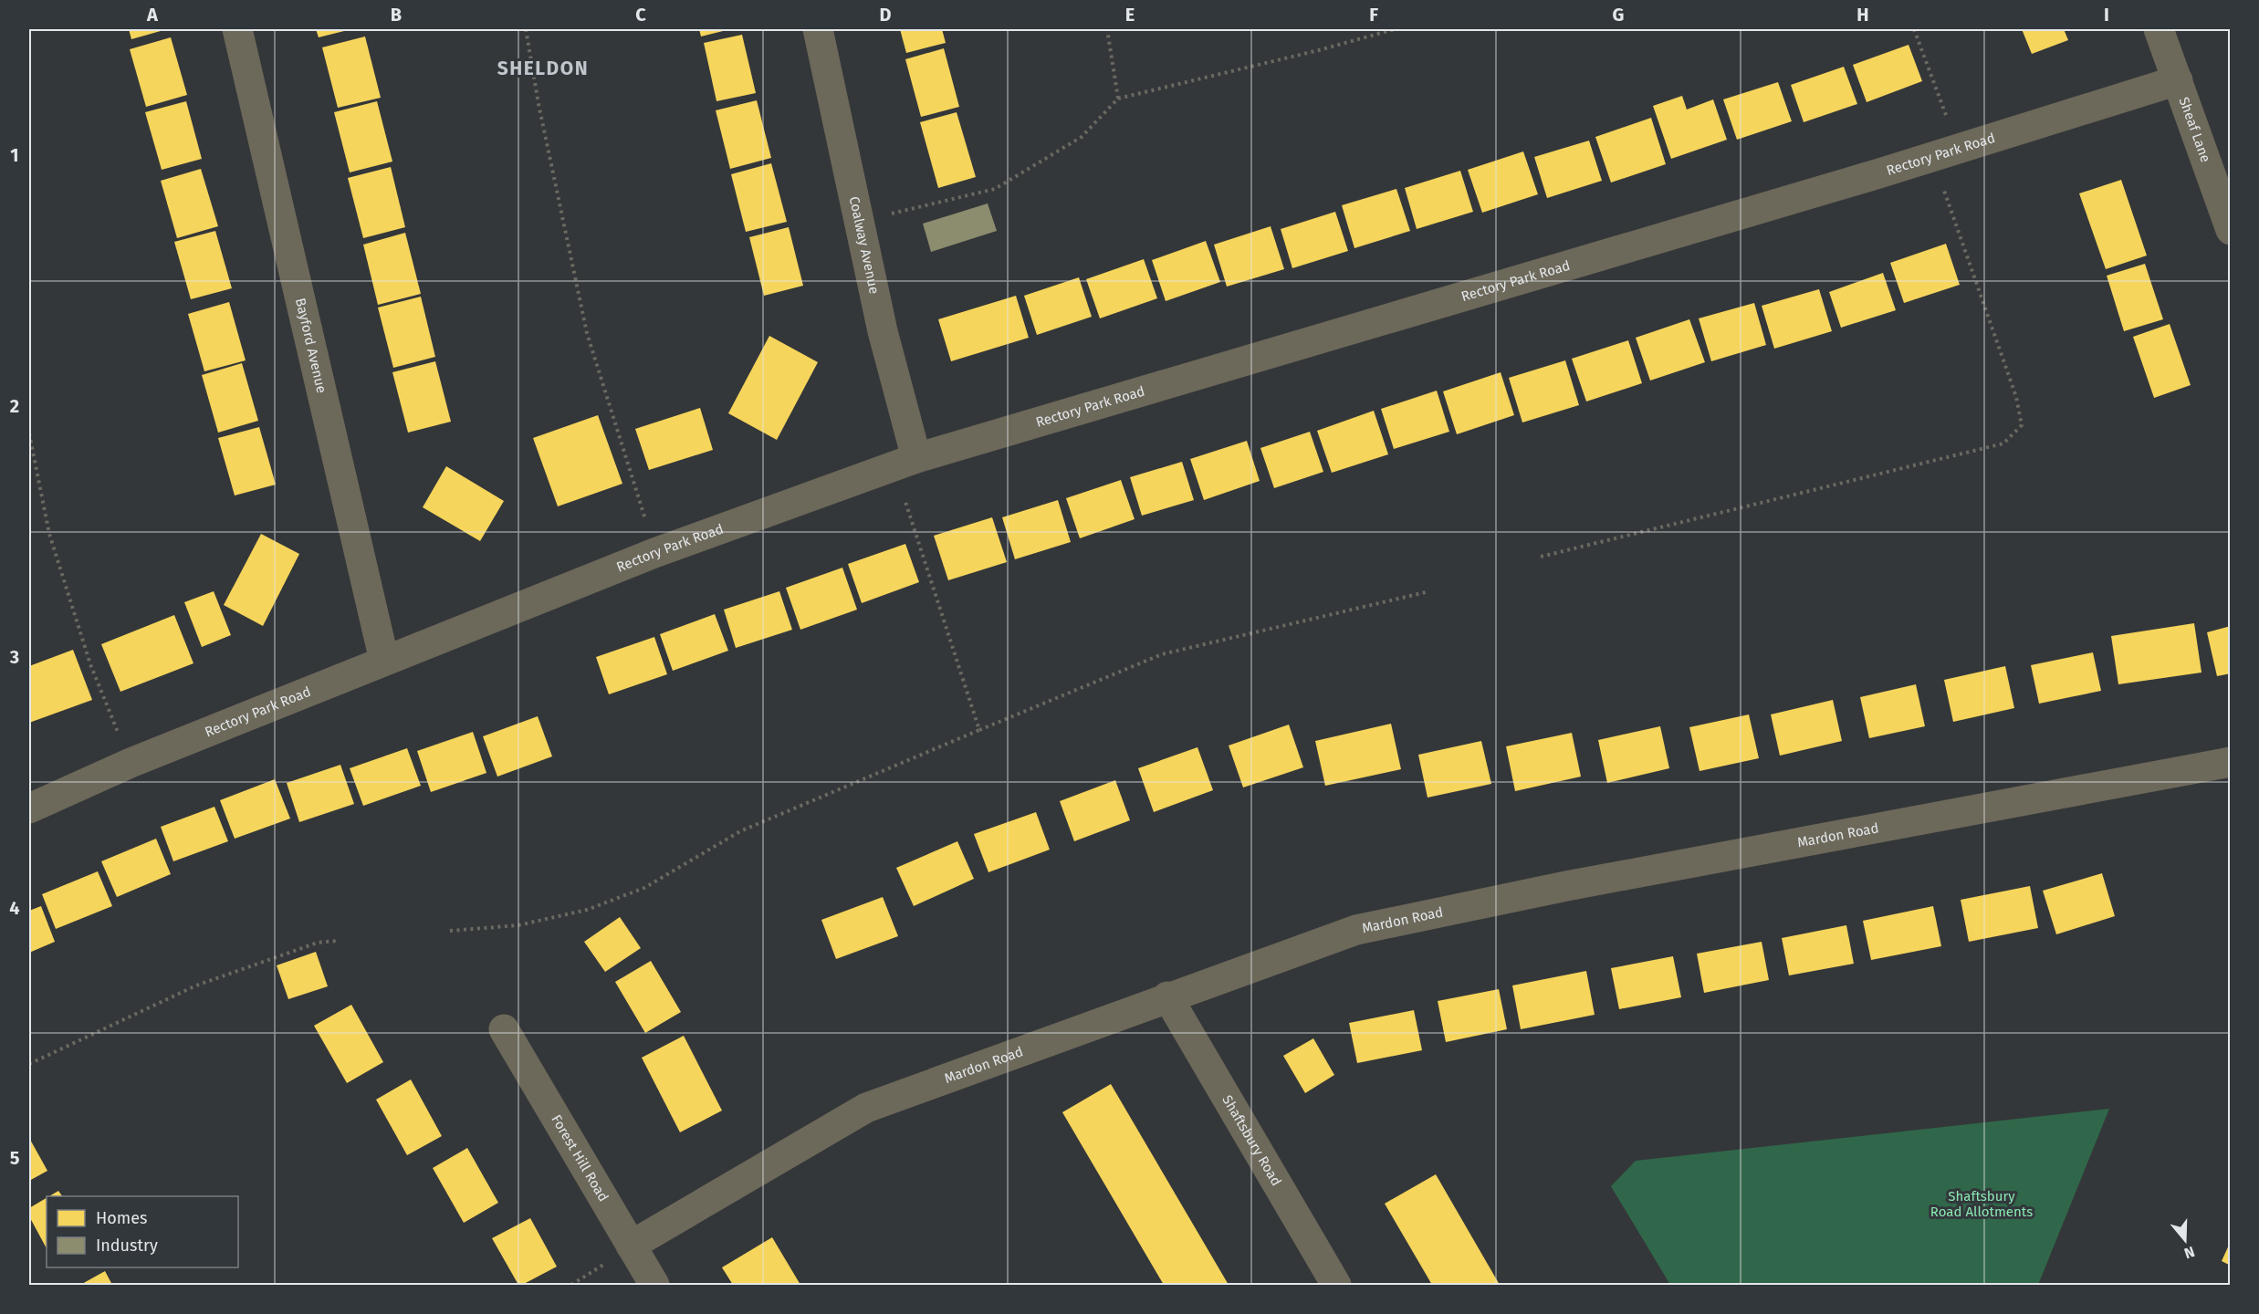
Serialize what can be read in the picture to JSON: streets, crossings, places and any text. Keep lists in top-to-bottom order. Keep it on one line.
{"streets":{"street":["Sheaf Lane","Rectory Park Road","Coalway Avenue","Bayford Avenue","Mardon Road","Shaftsbury Road","Forest Hill Road"]},"crossings":[["Sheaf Lane","Rectory Park Road"],["Rectory Park Road","Coalway Avenue"],["Rectory Park Road","Bayford Avenue"],["Mardon Road","Shaftsbury Road"],["Mardon Road","Forest Hill Road"]],"districts":["SHELDON"],"parks":["Shaftsbury Road Allotments"],"legend":["Homes","Industry"],"north":"bottom","grid":{"columns":["A","B","C","D","E","F","G","H","I"],"rows":["1","2","3","4","5"]}}
